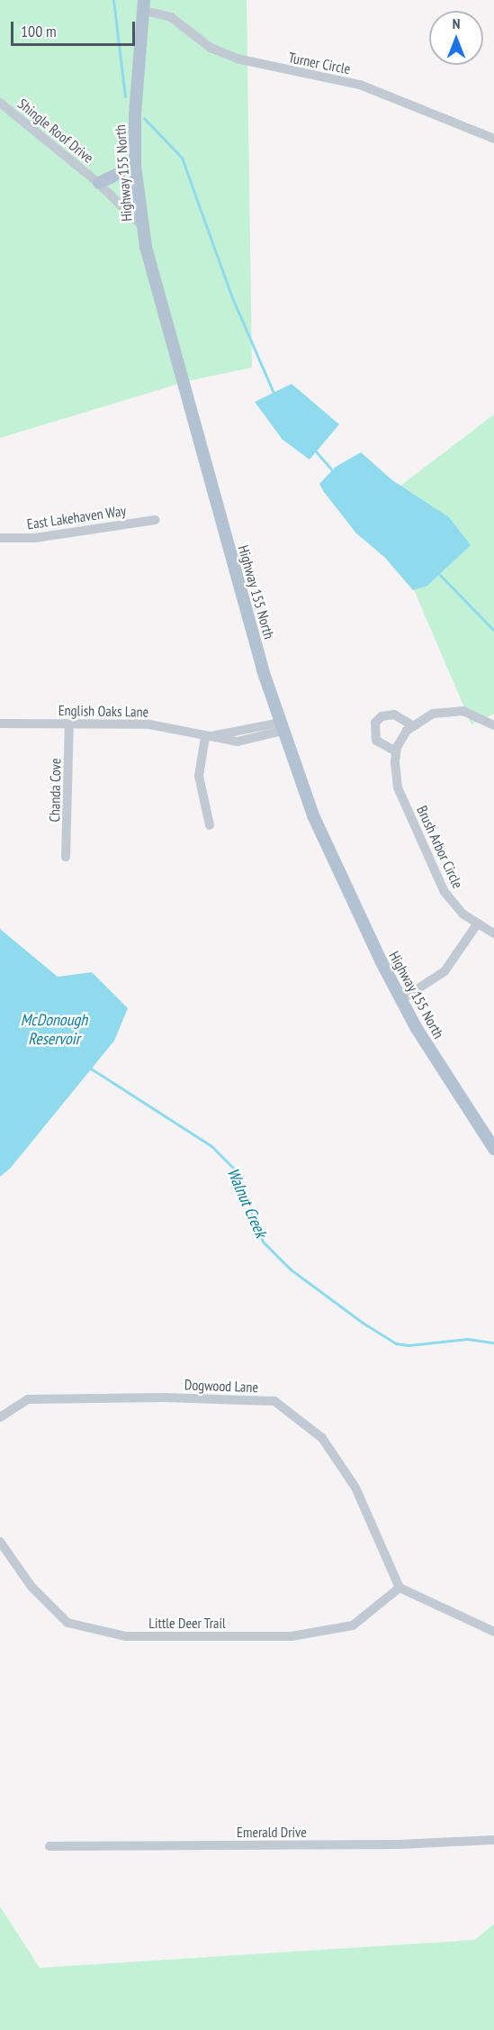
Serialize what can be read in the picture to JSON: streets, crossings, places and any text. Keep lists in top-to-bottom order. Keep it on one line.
{"streets":{"main road":["Highway 155 North"],"street":["Turner Circle","Shingle Roof Drive","East Lakehaven Way","English Oaks Lane","Chanda Cove","Brush Arbor Circle","Dogwood Lane","Little Deer Trail","Emerald Drive"]},"crossings":[["Turner Circle","Highway 155 North"],["Shingle Roof Drive","Highway 155 North"],["Highway 155 North","English Oaks Lane"],["English Oaks Lane","Chanda Cove"],["Dogwood Lane","Little Deer Trail"]],"water":["McDonough Reservoir","Walnut Creek"],"scale_bar":"100 m","north":"top"}
